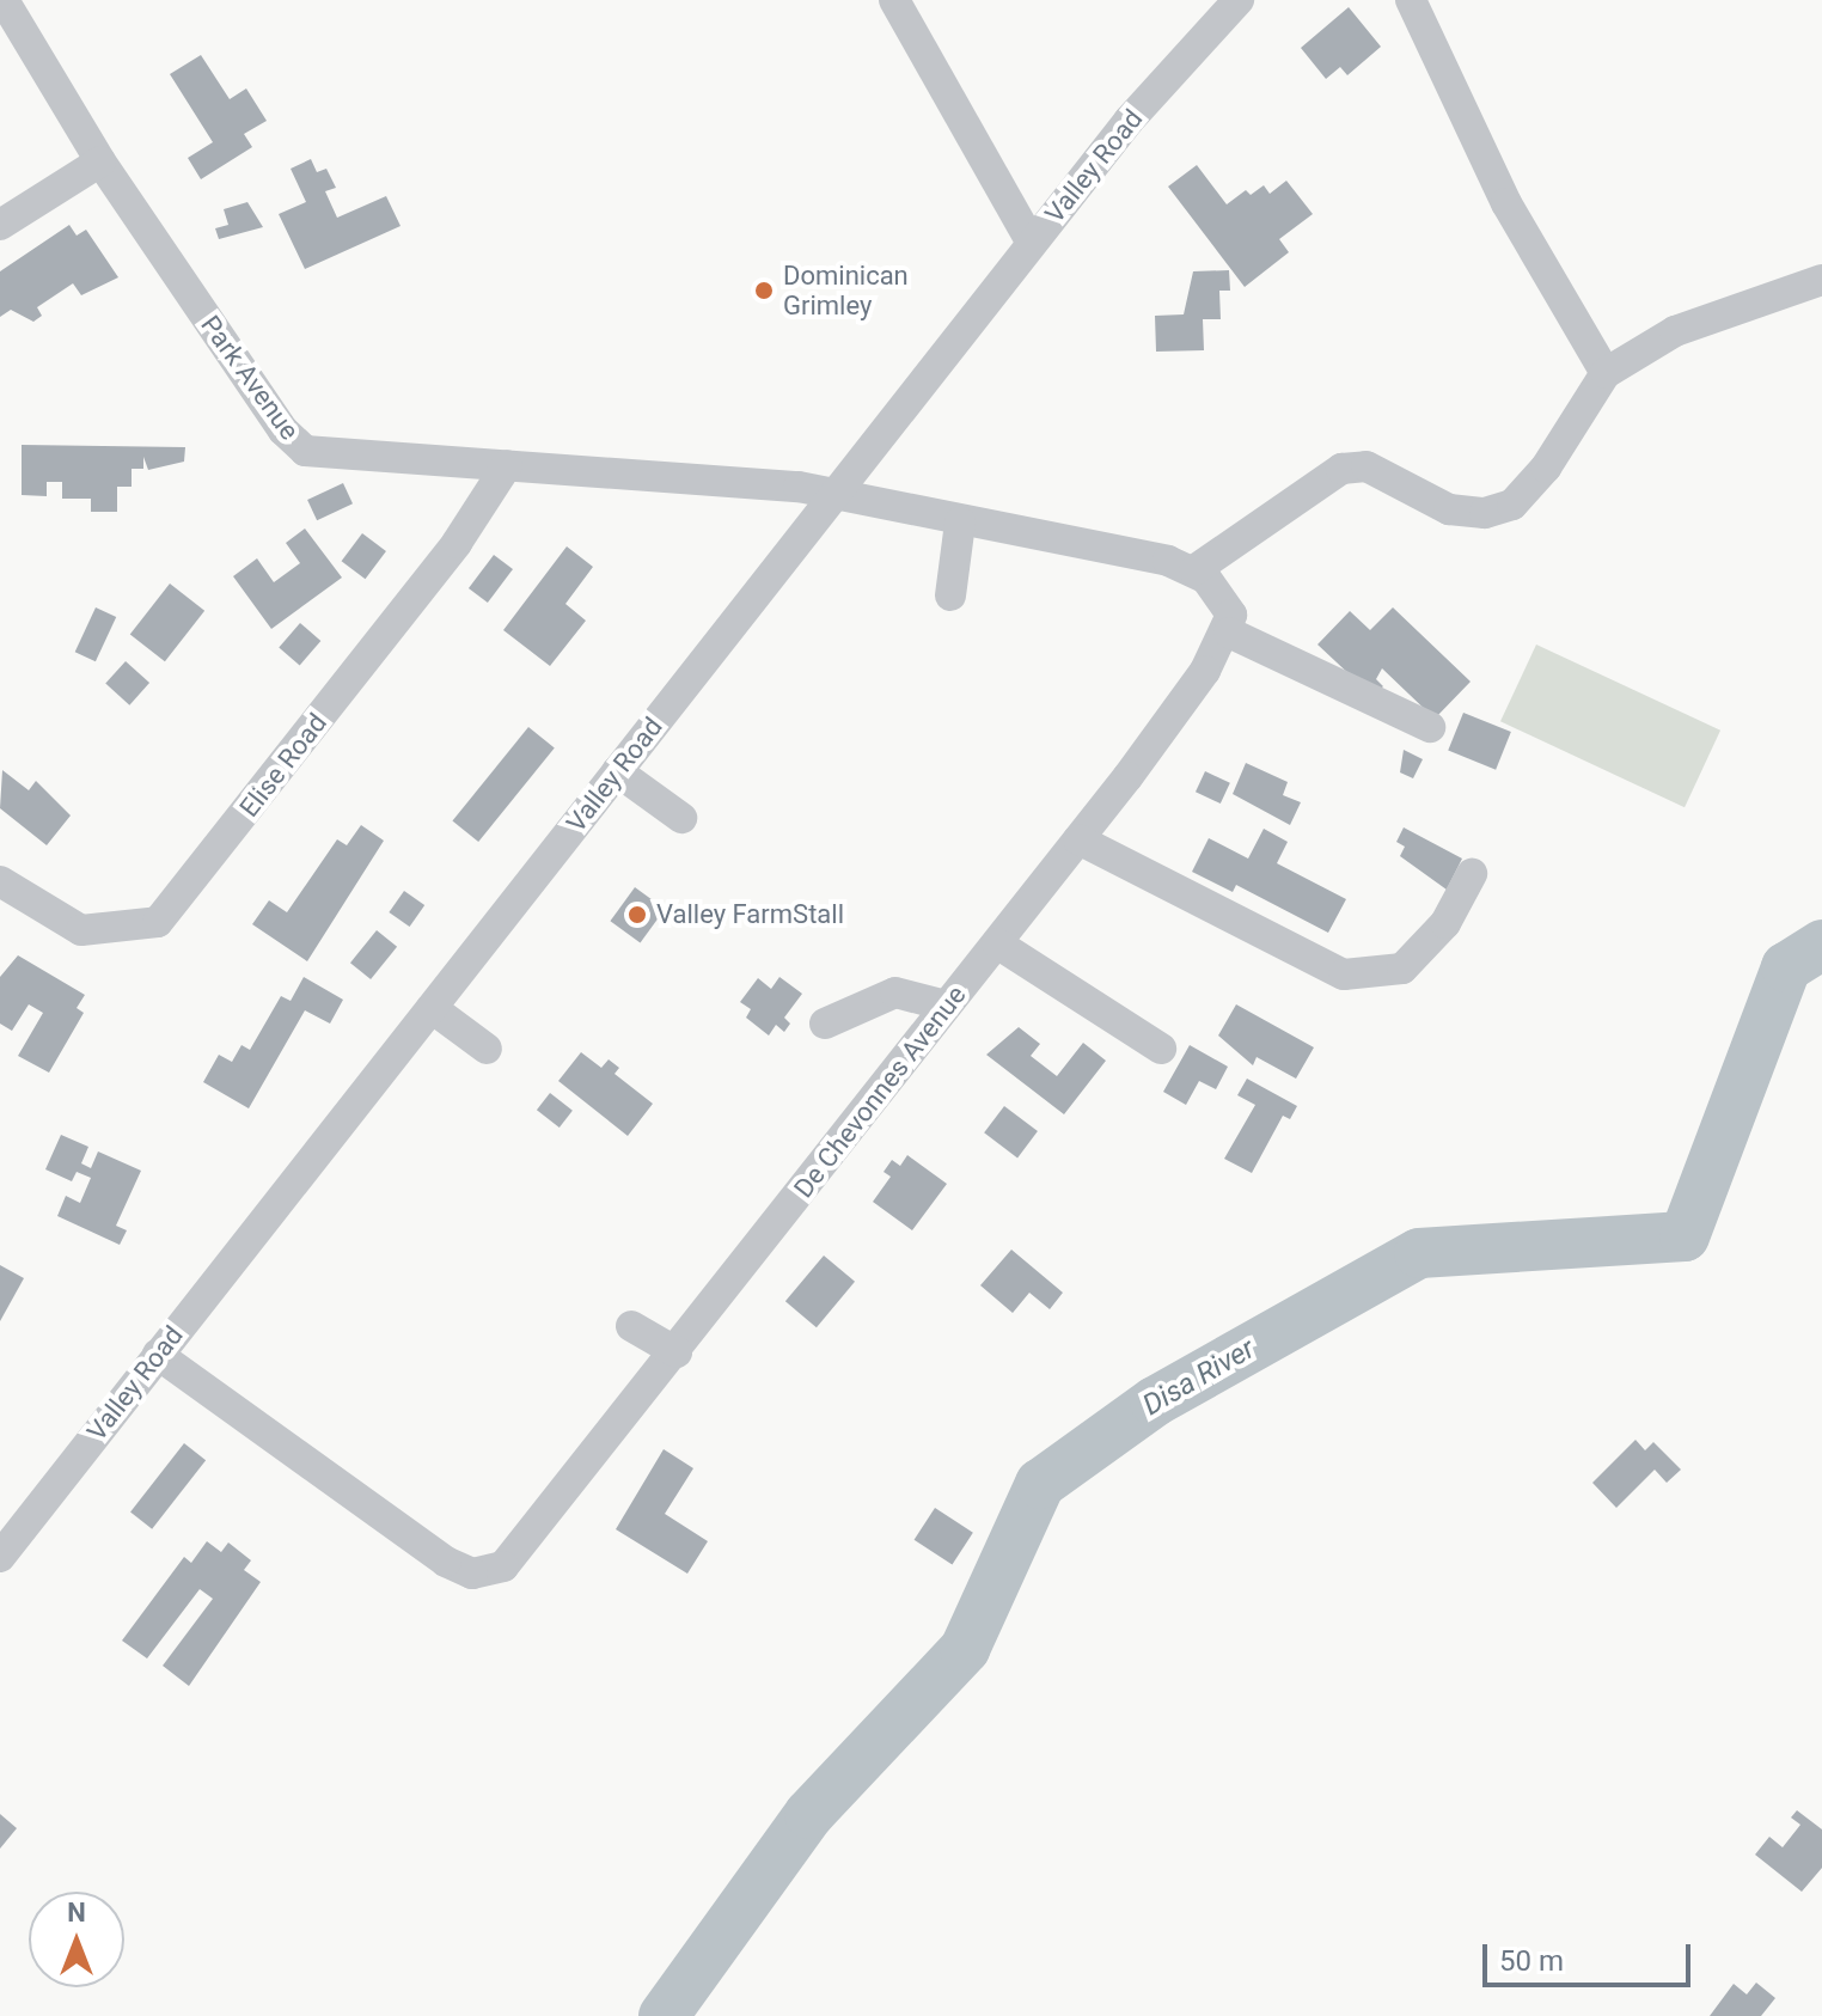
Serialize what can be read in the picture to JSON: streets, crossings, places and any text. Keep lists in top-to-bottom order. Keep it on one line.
{"streets":{"street":["Valley Road","Park Avenue","Elise Road","De Chevonnes Avenue"]},"crossings":[["Valley Road","Park Avenue"],["Valley Road","De Chevonnes Avenue"],["Park Avenue","Elise Road"]],"water":["Disa River"],"places":["Dominican Grimley","Valley FarmStall"],"scale_bar":"50 m","north":"top"}
